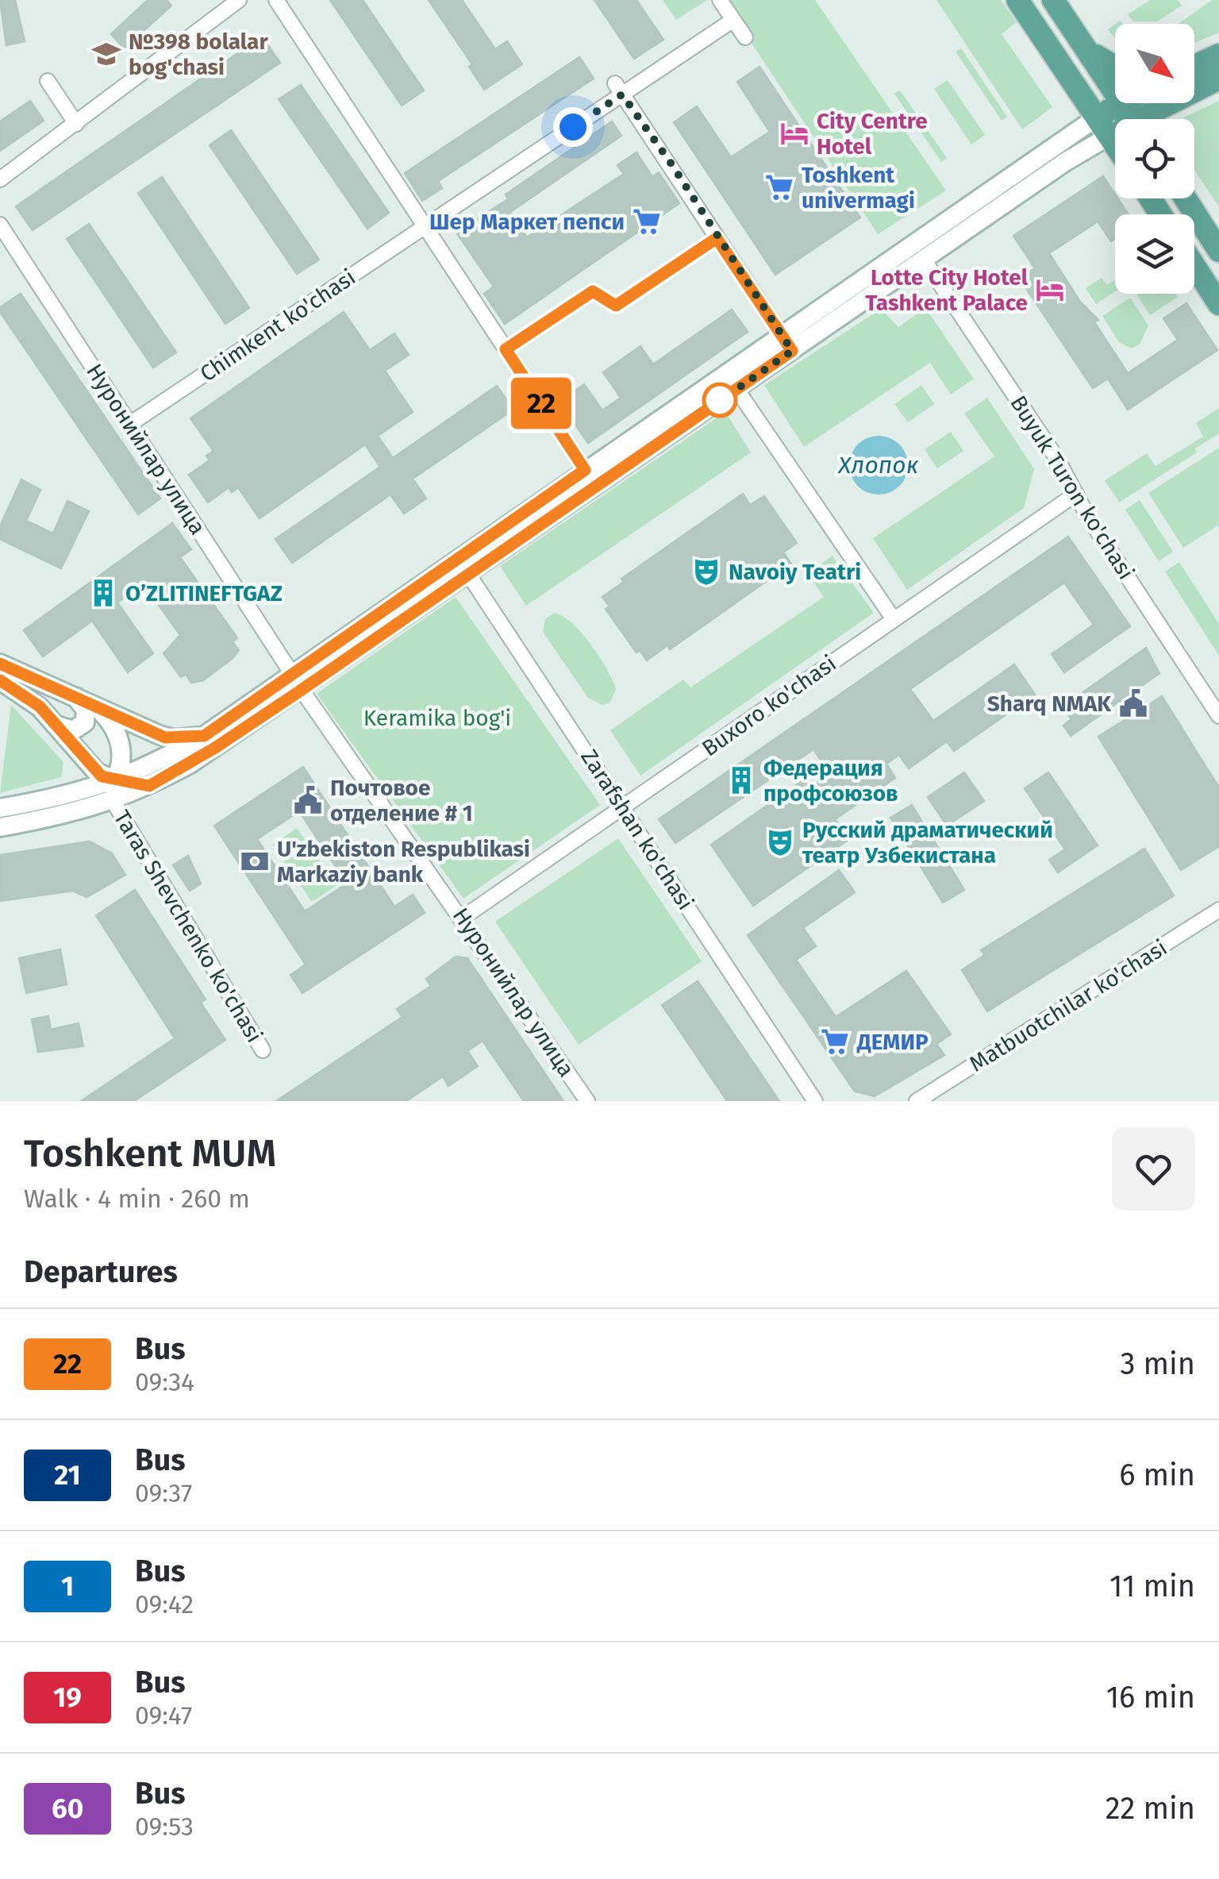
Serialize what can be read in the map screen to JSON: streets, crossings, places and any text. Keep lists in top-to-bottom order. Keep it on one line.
{"streets":{"main road":["Taras Shevchenko ko'chasi"],"street":["Chimkent ko'chasi","Нуронийлар улица","Buyuk Turon ko'chasi","Buxoro ko'chasi","Zarafshan ko'chasi","Matbuotchilar ko'chasi"]},"crossings":[["Chimkent ko'chasi","Нуронийлар улица"],["Нуронийлар улица","Buxoro ko'chasi"],["Buyuk Turon ko'chasi","Buxoro ko'chasi"],["Buxoro ko'chasi","Zarafshan ko'chasi"]],"water":["Хлопок"],"parks":["Keramika bog'i"],"places":{"school or university":["№398 bolalar bog'chasi"],"hotel":["City Centre Hotel","Lotte City Hotel Tashkent Palace"],"supermarket":["Toshkent univermagi","Шер Маркет пепси","ДЕМИР"],"theatre":["Navoiy Teatri","Русский драматический театр Узбекистана"],"building":["O’ZLITINEFTGAZ","Федерация профсоюзов"],"public building":["Sharq NMAK","Почтовое отделение # 1"],"bank":["U'zbekiston Respublikasi Markaziy bank"]},"lines":["bus line 22"],"north":"bottom right","page":{"on_map":"22","heading":[["Toshkent MUM","Walk · 4 min · 260 m"],"Departures"],"list":[{"mark":"22","name":"Bus","note":"09:34","value":"3 min"},{"mark":"21","name":"Bus","note":"09:37","value":"6 min"},{"mark":"1","name":"Bus","note":"09:42","value":"11 min"},{"mark":"19","name":"Bus","note":"09:47","value":"16 min"},{"mark":"60","name":"Bus","note":"09:53","value":"22 min"}]}}
